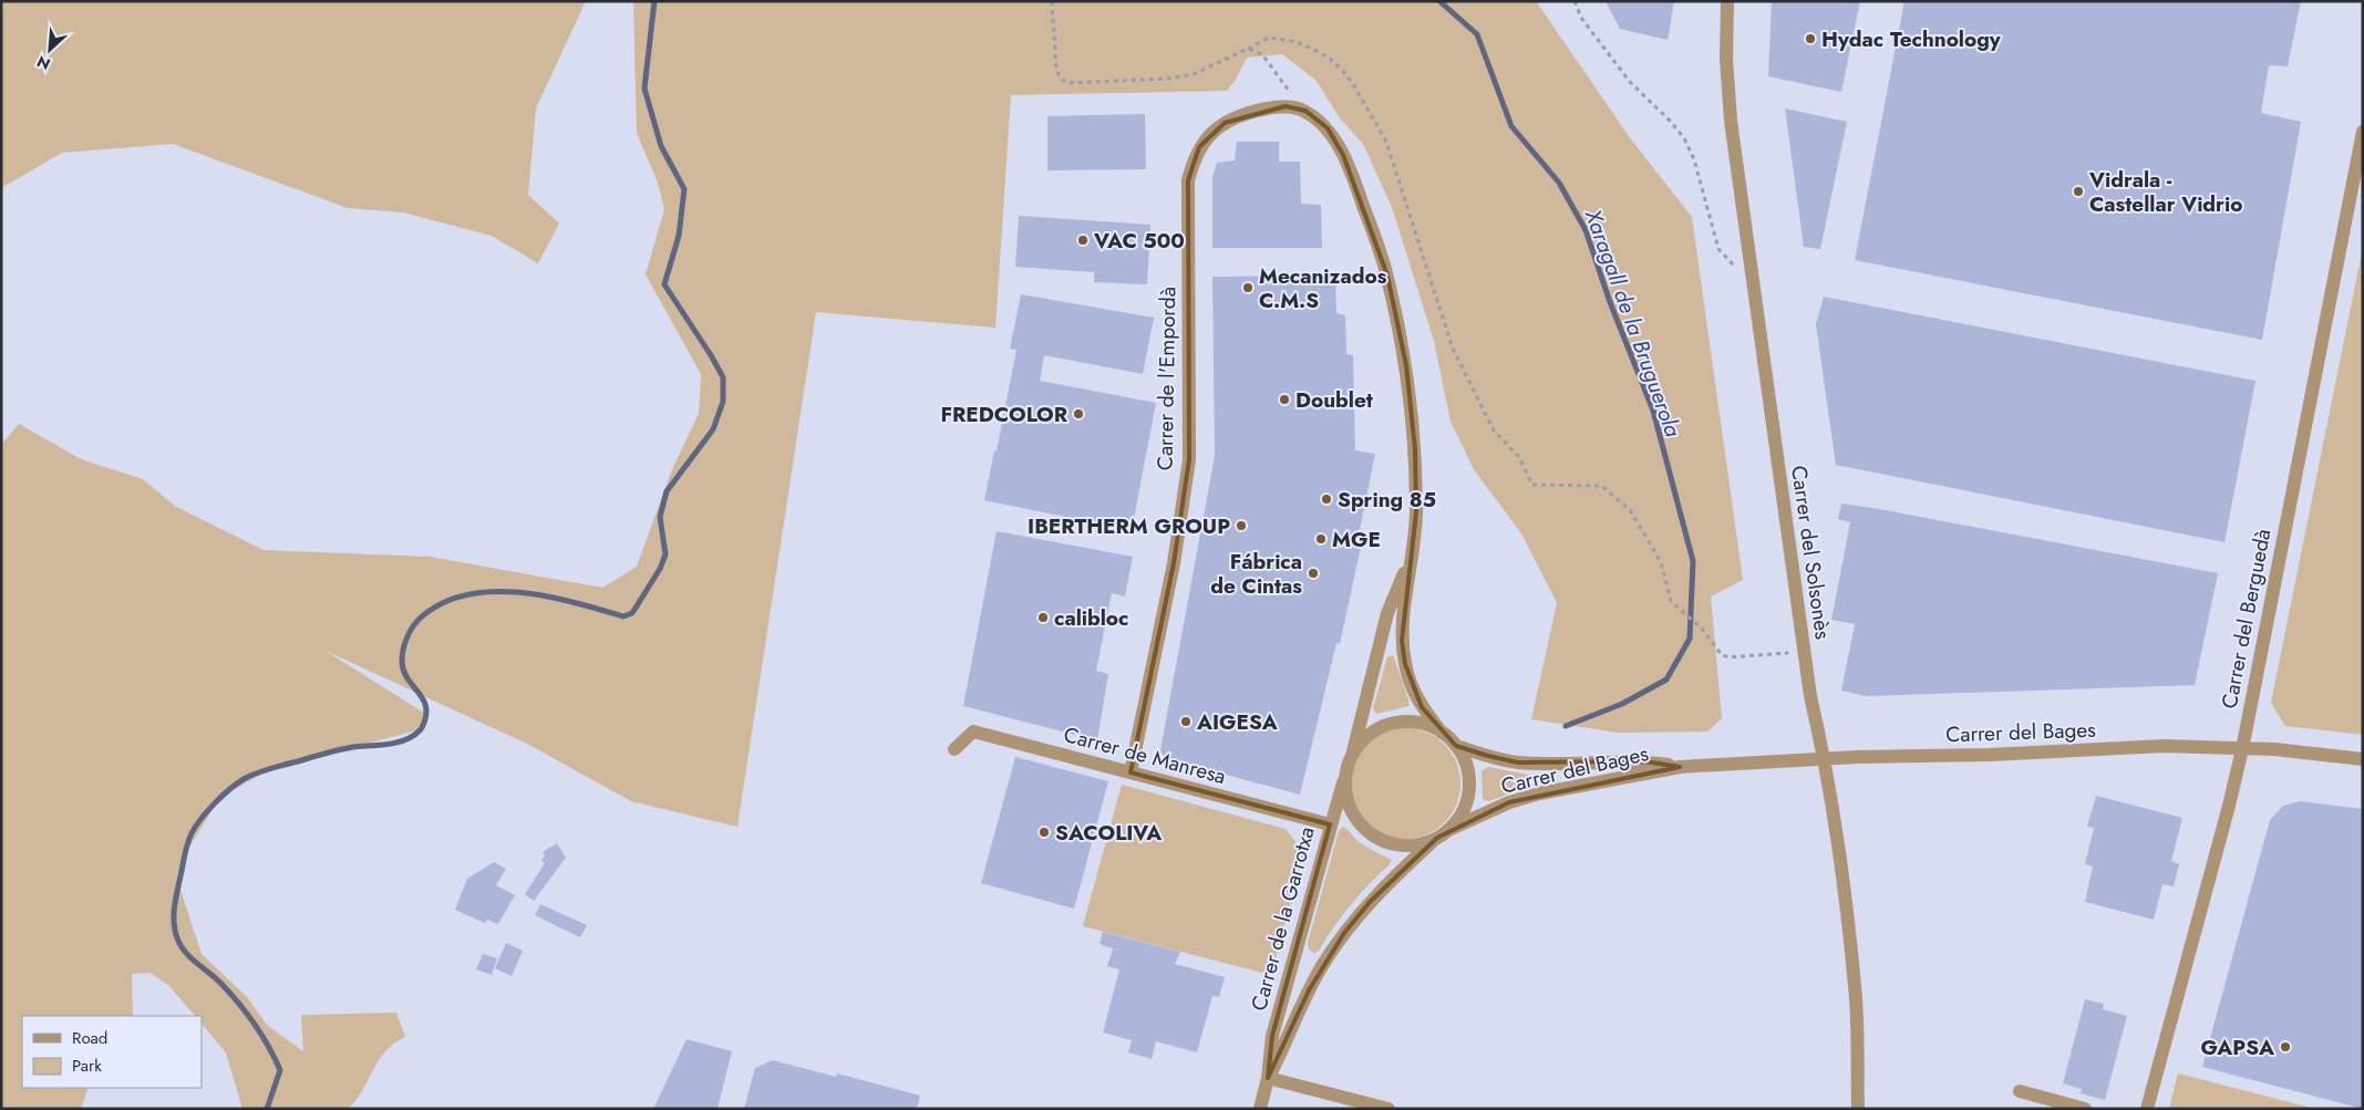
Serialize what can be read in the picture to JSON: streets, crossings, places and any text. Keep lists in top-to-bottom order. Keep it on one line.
{"streets":{"street":["Carrer de l'Empordà","Carrer del Solsonès","Carrer del Berguedà","Carrer del Bages","Carrer de Manresa","Carrer de la Garrotxa"]},"crossings":[["Carrer de l'Empordà","Carrer de Manresa"],["Carrer del Solsonès","Carrer del Bages"],["Carrer del Berguedà","Carrer del Bages"],["Carrer del Bages","Carrer de la Garrotxa"],["Carrer de Manresa","Carrer de la Garrotxa"]],"water":["Xaragall de la Bruguerola"],"places":["Hydac Technology","Vidrala - Castellar Vidrio","VAC 500","Mecanizados C.M.S","Doublet","FREDCOLOR","Spring 85","IBERTHERM GROUP","MGE","Fábrica de Cintas","calibloc","AIGESA","SACOLIVA","GAPSA"],"legend":["Road","Park"],"north":"bottom left"}
